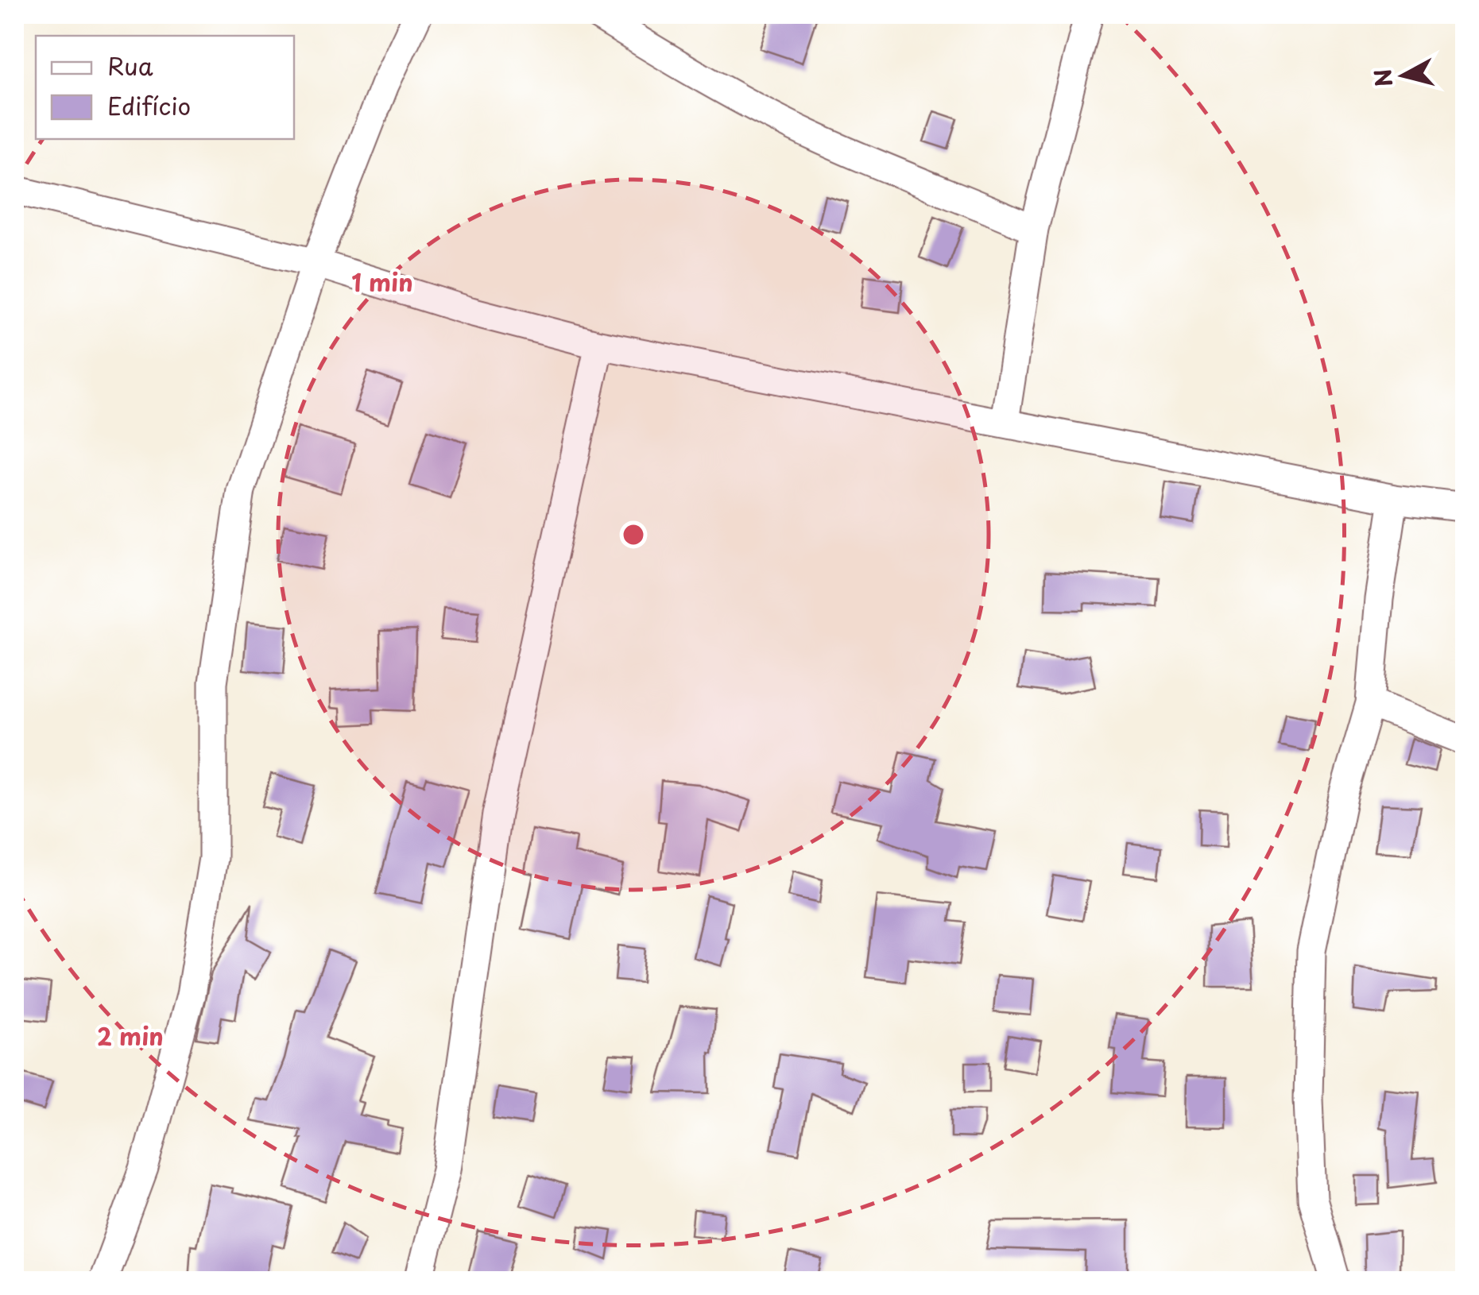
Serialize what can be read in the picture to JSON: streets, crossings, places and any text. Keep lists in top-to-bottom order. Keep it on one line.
{"legend":["Rua","Edifício"],"north":"left","rings":["1 min","2 min"]}
